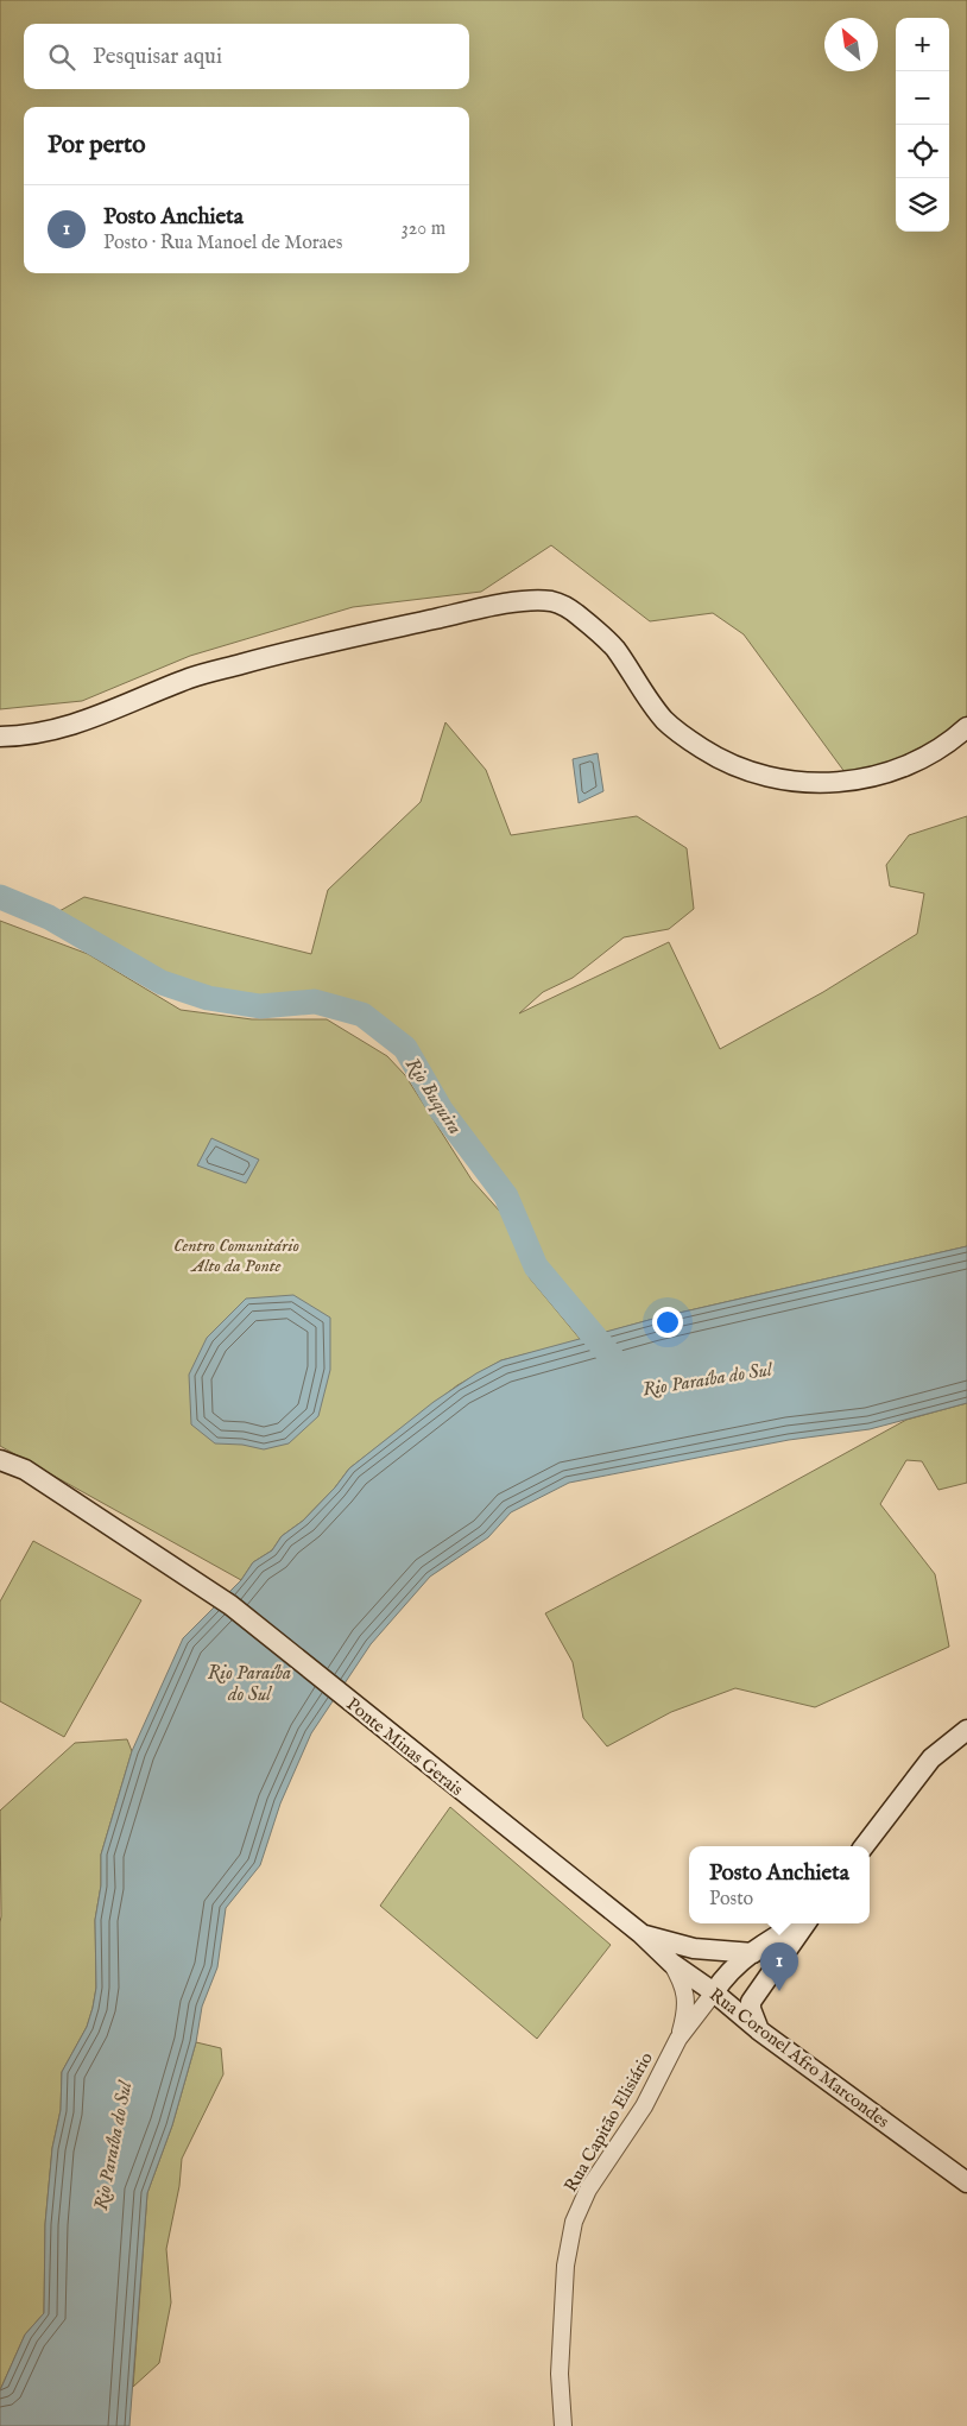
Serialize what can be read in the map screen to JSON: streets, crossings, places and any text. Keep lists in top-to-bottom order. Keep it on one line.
{"streets":{"main road":["Ponte Minas Gerais","Rua Coronel Afro Marcondes"],"street":["Rua Capitão Elisiário"]},"crossings":[["Ponte Minas Gerais","Rua Coronel Afro Marcondes"],["Rua Coronel Afro Marcondes","Rua Capitão Elisiário"]],"water":["Rio Buquira","Rio Paraíba do Sul"],"parks":["Centro Comunitário Alto da Ponte"],"north":"top left","page":{"map_buttons":["+","−"],"search":"Pesquisar aqui","heading":"Por perto","list":[{"mark":"1","name":"Posto Anchieta","note":"Posto · Rua Manoel de Moraes","value":"320 m"}],"popup":["Posto Anchieta","Posto"],"pins":"1"}}
